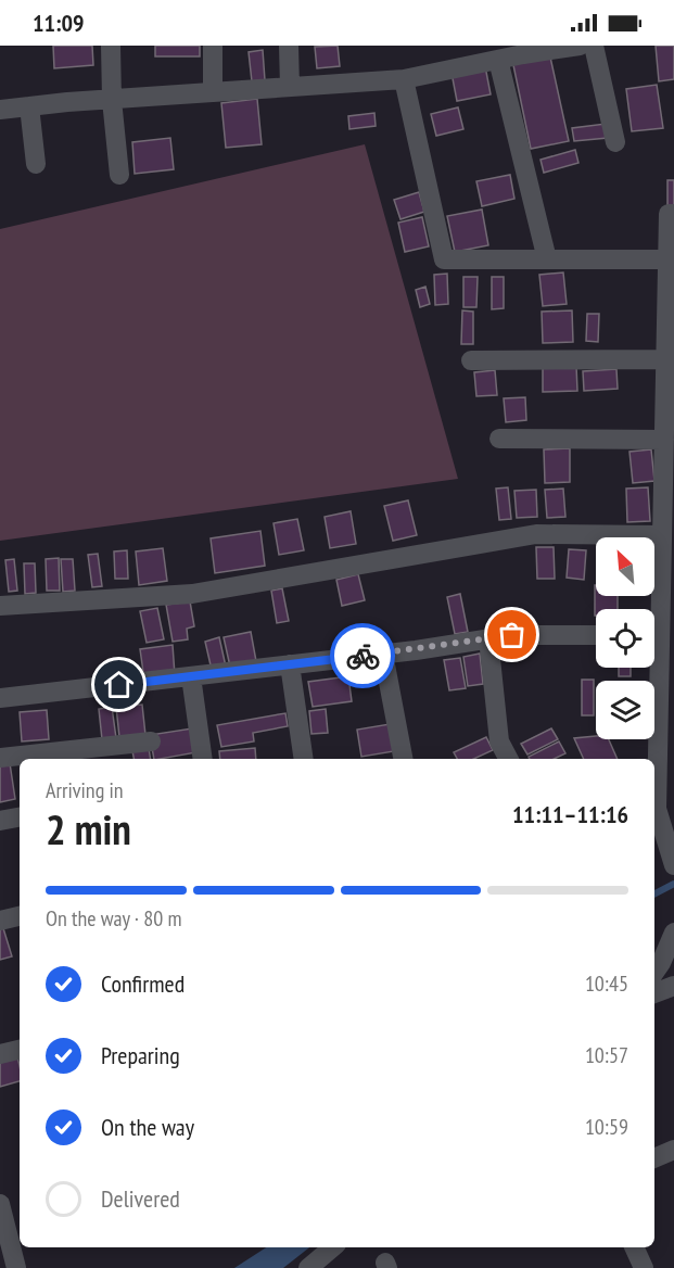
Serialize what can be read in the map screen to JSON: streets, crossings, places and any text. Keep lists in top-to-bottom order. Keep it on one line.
{"north":"top left","page":{"status":"11:09","heading":["2 min","Arriving in","11:11–11:16"],"bar":"On the way · 80 m","list":[["Confirmed","10:45"],["Preparing","10:57"],["On the way","10:59"],"Delivered"]}}
